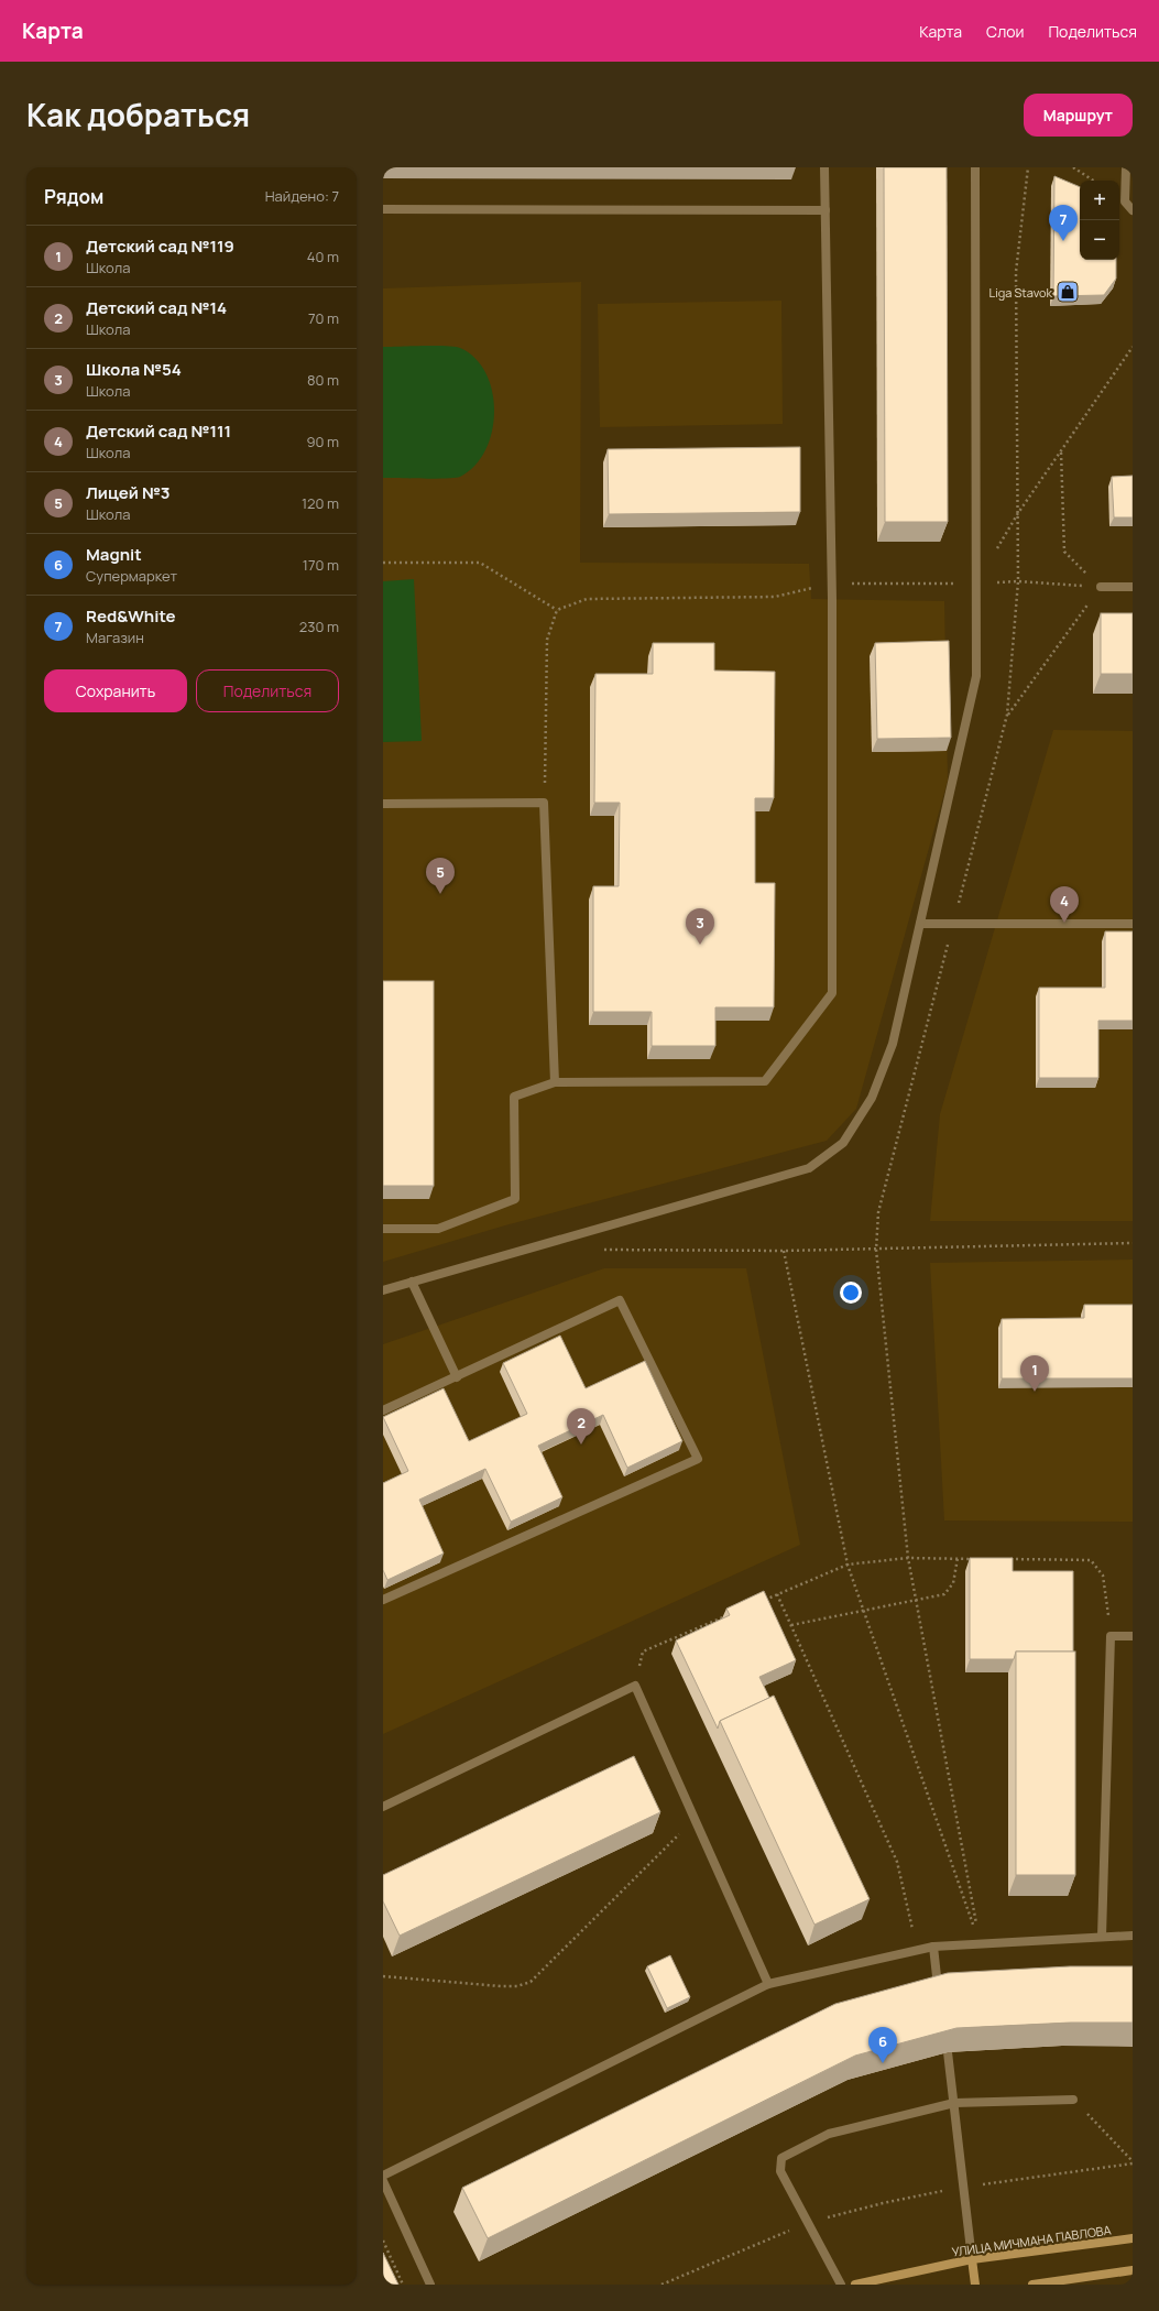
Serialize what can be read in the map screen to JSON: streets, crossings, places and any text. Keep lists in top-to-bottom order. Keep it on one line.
{"streets":{"main road":["УЛИЦА МИЧМАНА ПАВЛОВА"]},"places":{"shop":["Liga Stavok"]},"page":{"header":"Карта","nav":["Карта","Слои","Поделиться"],"title":"Как добраться","buttons":["Маршрут",["Сохранить","Поделиться"]],"heading":["Рядом","Найдено: 7"],"map_buttons":["+","−"],"pins":["7","5","4","3","1","2","6"],"list":[{"mark":"1","name":"Детский сад №119","note":"Школа","value":"40 m"},{"mark":"2","name":"Детский сад №14","note":"Школа","value":"70 m"},{"mark":"3","name":"Школа №54","note":"Школа","value":"80 m"},{"mark":"4","name":"Детский сад №111","note":"Школа","value":"90 m"},{"mark":"5","name":"Лицей №3","note":"Школа","value":"120 m"},{"mark":"6","name":"Magnit","note":"Супермаркет","value":"170 m"},{"mark":"7","name":"Red&White","note":"Магазин","value":"230 m"}]}}
